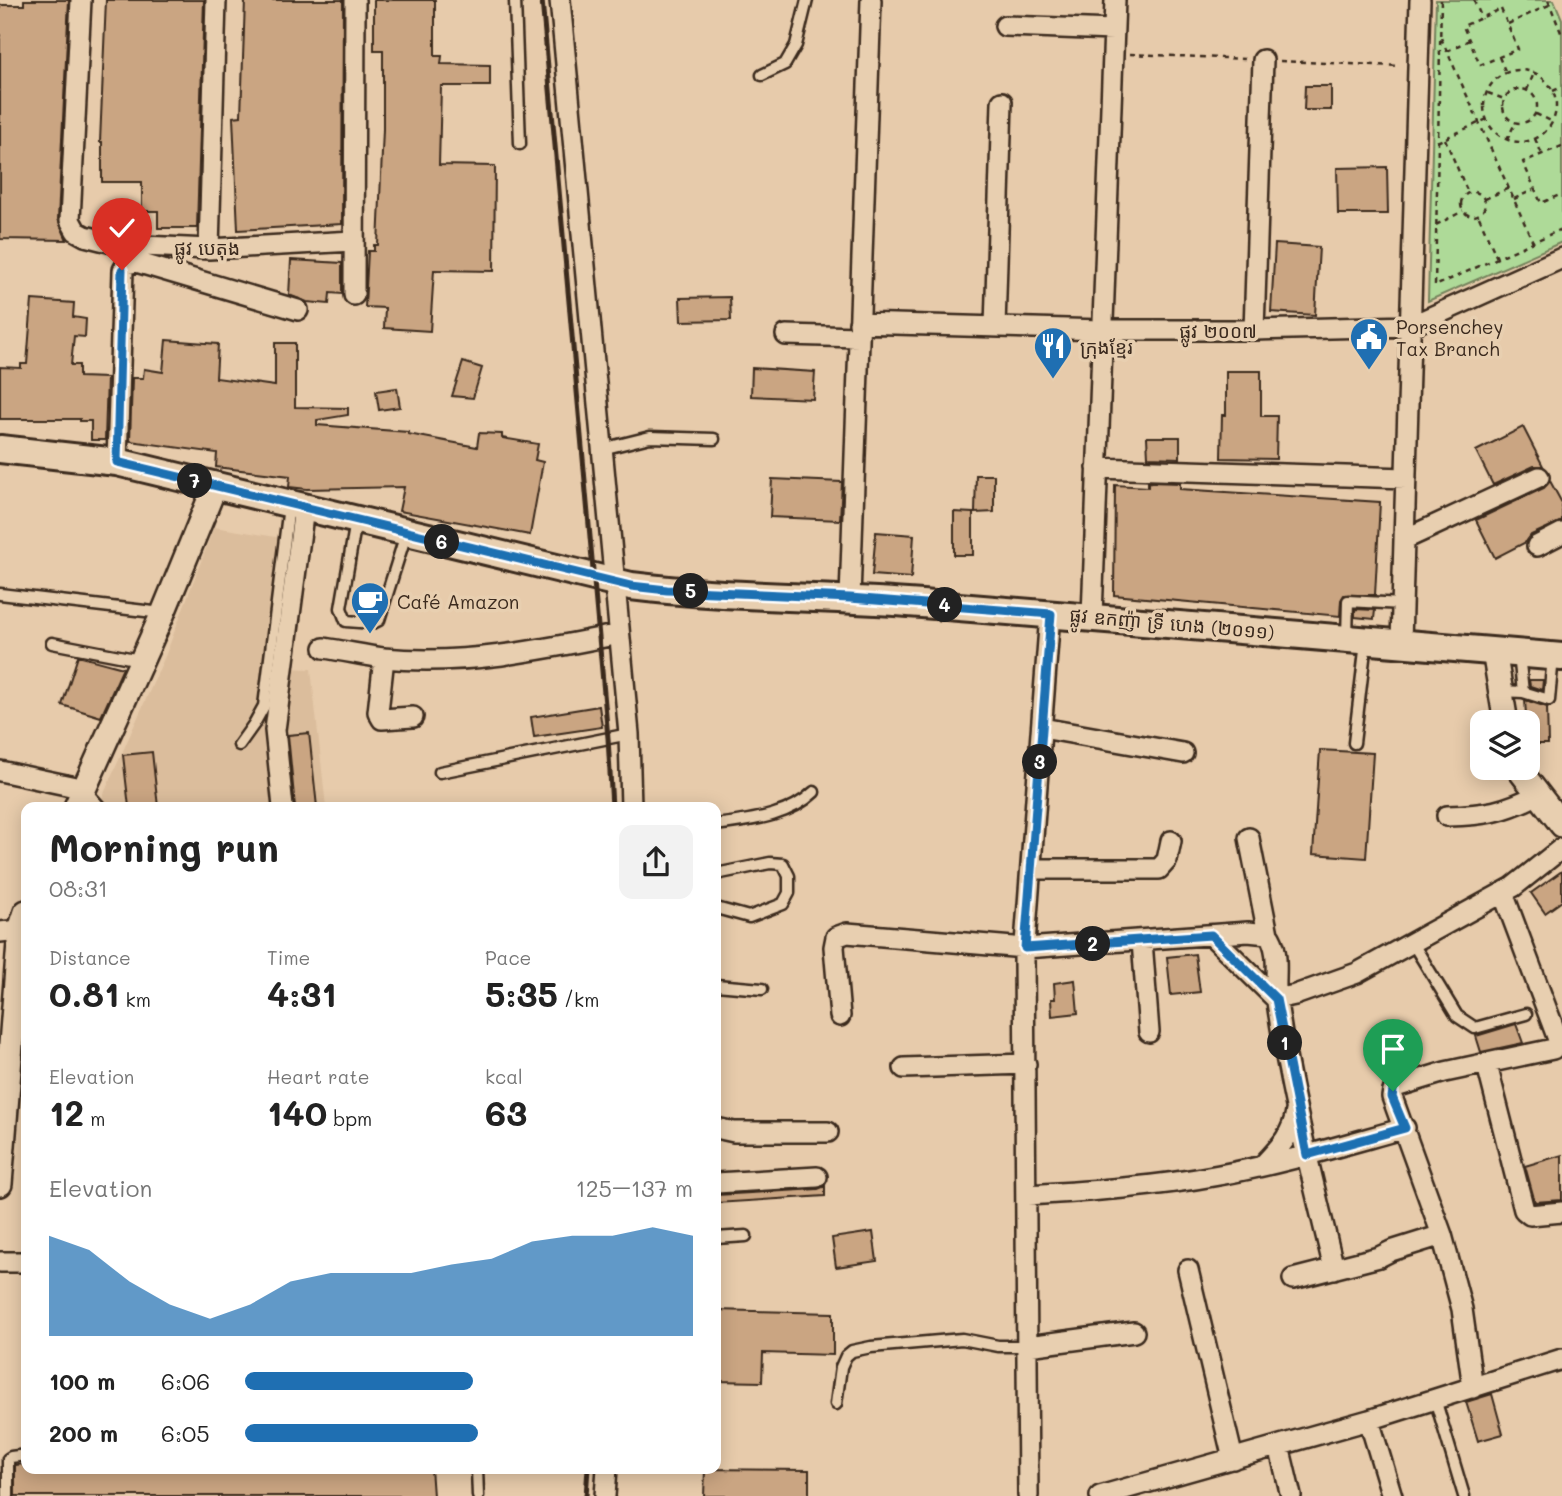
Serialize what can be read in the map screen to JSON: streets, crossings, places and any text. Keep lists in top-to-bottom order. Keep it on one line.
{"streets":{"main road":["ផ្លូវ ឧកញ៉ា ទ្រី ហេង (២០១១)"],"street":["ផ្លូវ បេតុង","ផ្លូវ ២០០៧"]},"places":{"public building":["Porsenchey Tax Branch"],"restaurant":["ក្រុងខ្មែរ"],"cafe":["Café Amazon"]},"page":{"pins":["7","6","5","4","3","2","1"],"heading":["Morning run","08:31"],"stats":[["Distance","0.81 km"],["Time","4:31"],["Pace","5:35 /km"],["Elevation","12 m"],["Heart rate","140 bpm"],["kcal","63"]],"chart":["Elevation","125–137 m"],"list":[{"name":"100 m","note":"6:06"},{"name":"200 m","note":"6:05"}]}}
